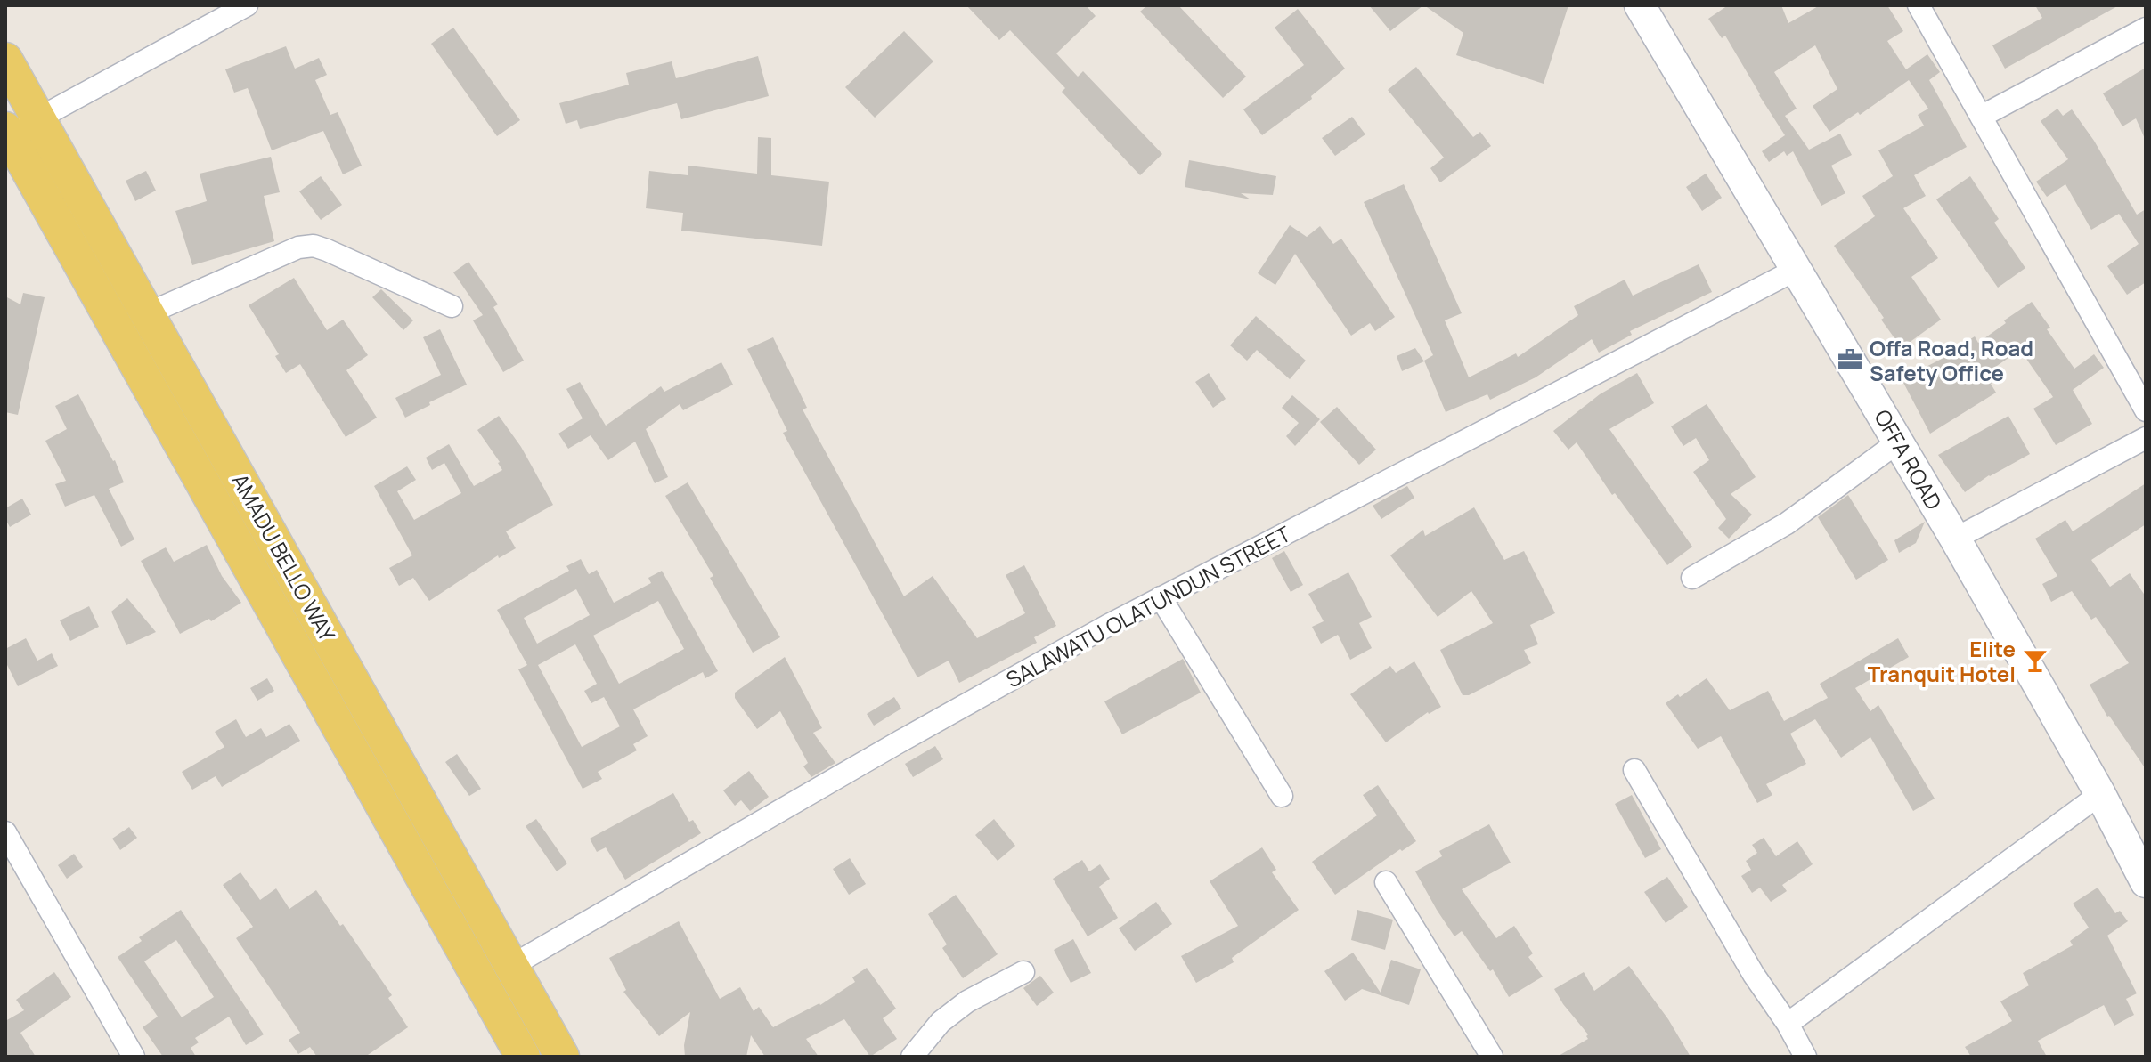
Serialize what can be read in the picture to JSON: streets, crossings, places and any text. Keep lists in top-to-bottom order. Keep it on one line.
{"streets":{"main road":["AMADU BELLO WAY"],"street":["OFFA ROAD","SALAWATU OLATUNDUN STREET"]},"crossings":[["OFFA ROAD","SALAWATU OLATUNDUN STREET"],["AMADU BELLO WAY","SALAWATU OLATUNDUN STREET"]],"places":{"office":["Offa Road, Road Safety Office"],"bar":["Elite Tranquit Hotel"]}}
